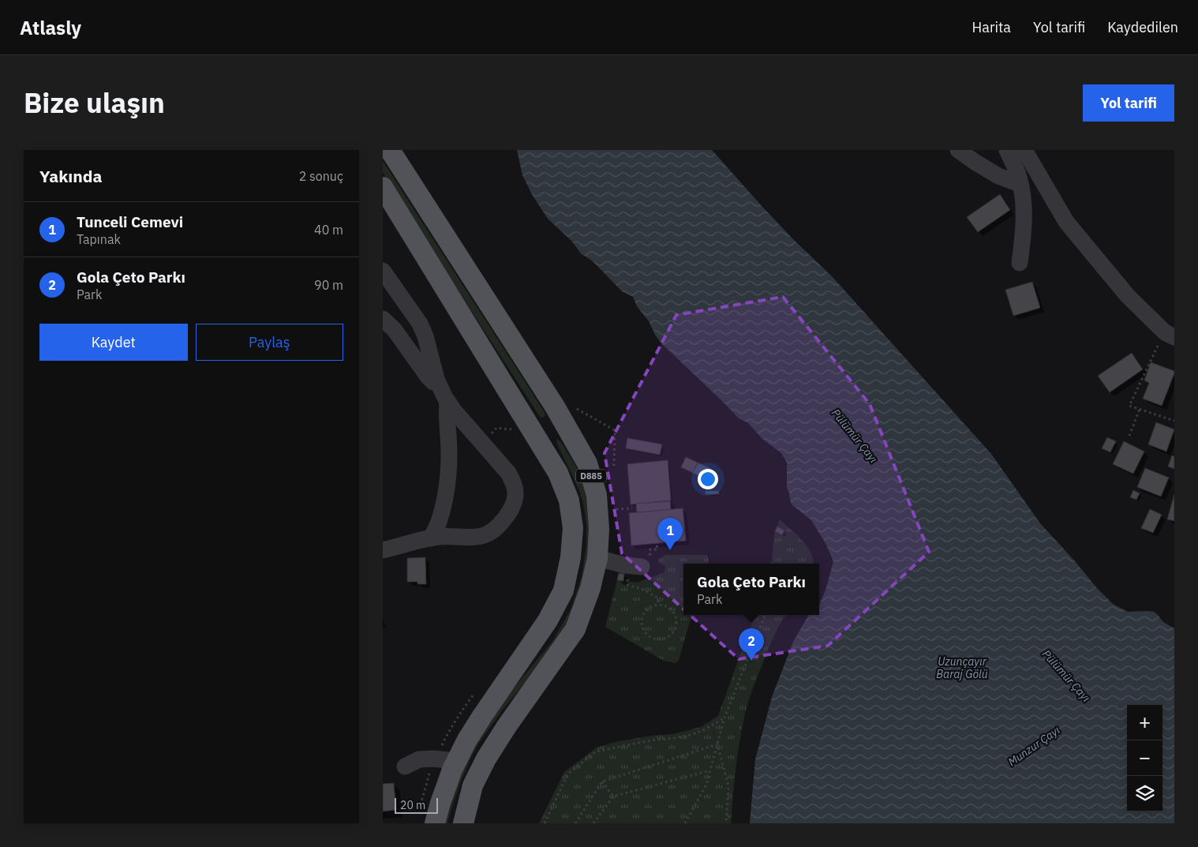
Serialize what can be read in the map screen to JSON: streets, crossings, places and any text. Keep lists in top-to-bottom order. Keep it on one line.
{"streets":{"main road":["D885"]},"water":["Pülümür Çayı","Uzunçayır Baraj Gölü","Munzur Çayı"],"scale_bar":"20 m","page":{"header":"Atlasly","nav":["Harita","Yol tarifi","Kaydedilen"],"title":"Bize ulaşın","buttons":["Yol tarifi",["Kaydet","Paylaş"]],"heading":["Yakında","2 sonuç"],"list":[{"mark":"1","name":"Tunceli Cemevi","note":"Tapınak","value":"40 m"},{"mark":"2","name":"Gola Çeto Parkı","note":"Park","value":"90 m"}],"pins":["1","2"],"popup":["Gola Çeto Parkı","Park"],"map_buttons":["+","−"],"scale":"20 m"}}
